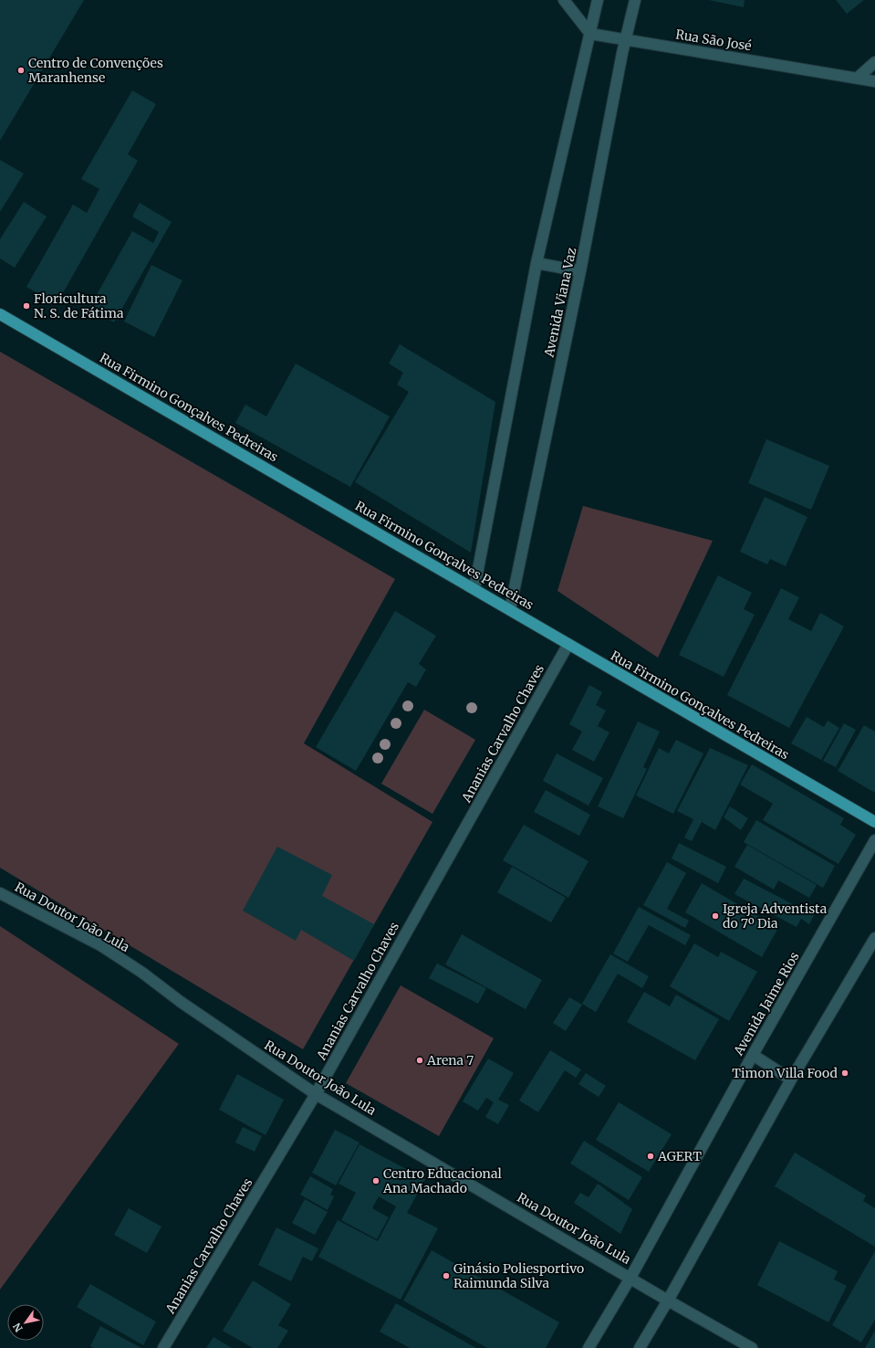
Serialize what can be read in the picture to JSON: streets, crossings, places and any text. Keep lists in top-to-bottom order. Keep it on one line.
{"streets":{"main road":["Rua Firmino Gonçalves Pedreiras"],"street":["Rua São José","Avenida Viana Vaz","Ananias Carvalho Chaves","Rua Doutor João Lula","Avenida Jaime Rios"]},"crossings":[["Rua São José","Avenida Viana Vaz"],["Avenida Viana Vaz","Rua Firmino Gonçalves Pedreiras"],["Rua Firmino Gonçalves Pedreiras","Ananias Carvalho Chaves"],["Ananias Carvalho Chaves","Rua Doutor João Lula"],["Rua Doutor João Lula","Avenida Jaime Rios"]],"places":["Centro de Convenções Maranhense","Floricultura N. S. de Fátima","Igreja Adventista do 7º Dia","Arena 7","Timon Villa Food","AGERT","Centro Educacional Ana Machado","Ginásio Poliesportivo Raimunda Silva"],"north":"bottom left"}
